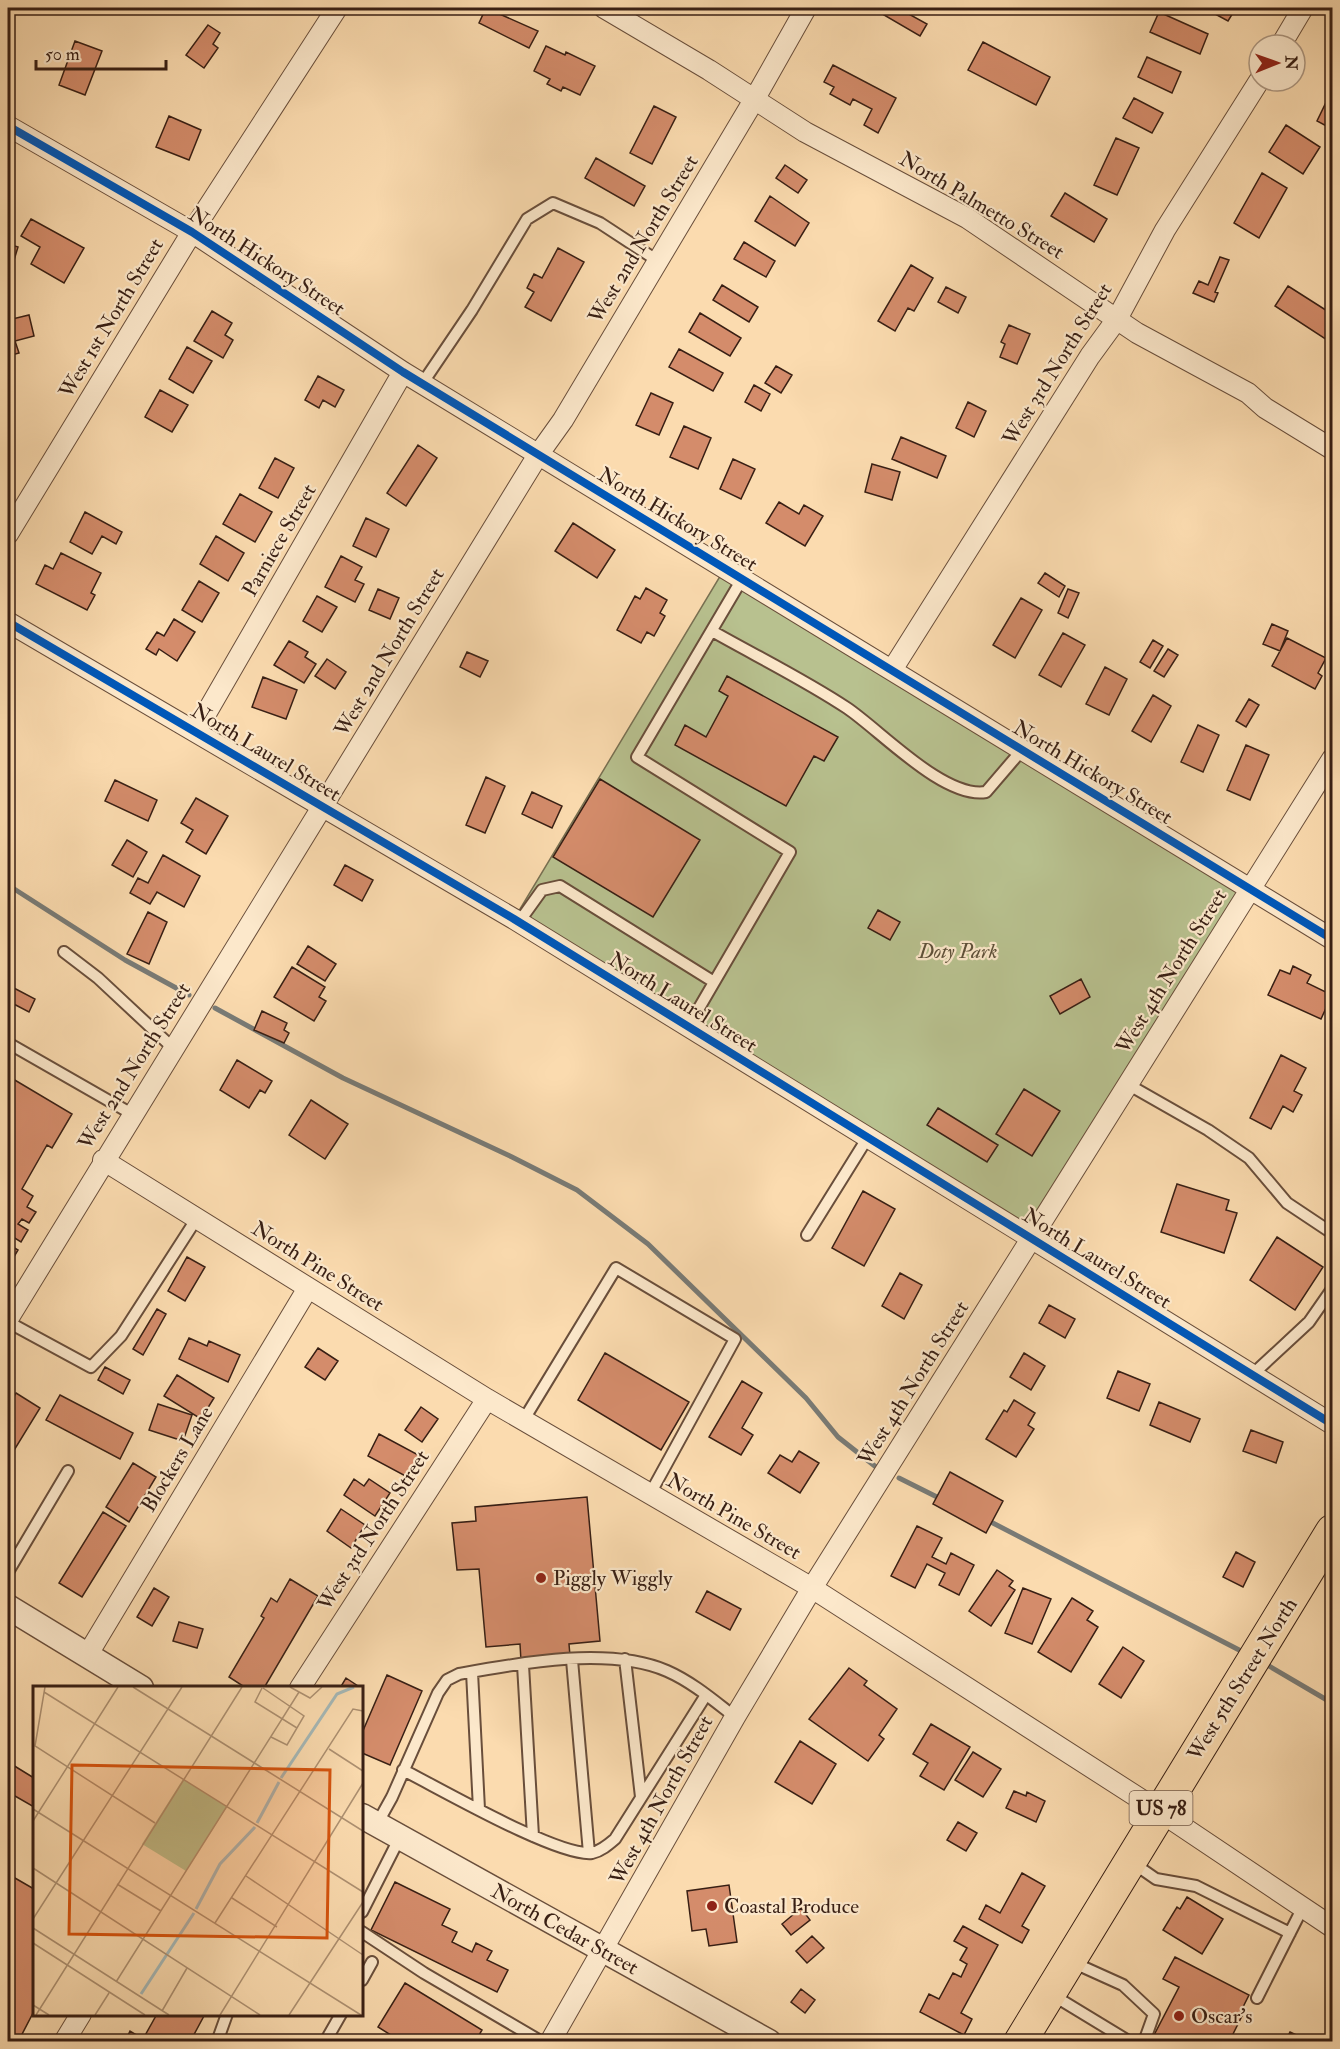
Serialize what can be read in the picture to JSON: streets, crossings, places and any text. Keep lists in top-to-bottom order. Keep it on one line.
{"streets":{"main road":["West 5th Street North","US 78"],"street":["North Palmetto Street","West 2nd North Street","North Hickory Street","West 1st North Street","West 3rd North Street","Parniece Street","North Laurel Street","West 4th North Street","North Pine Street","Blockers Lane","North Cedar Street"]},"crossings":[["North Palmetto Street","West 2nd North Street"],["North Palmetto Street","West 3rd North Street"],["West 2nd North Street","North Hickory Street"],["West 2nd North Street","North Laurel Street"],["West 2nd North Street","North Pine Street"],["North Hickory Street","West 1st North Street"],["North Hickory Street","West 3rd North Street"],["North Hickory Street","Parniece Street"],["North Hickory Street","West 4th North Street"],["West 3rd North Street","North Pine Street"],["Parniece Street","North Laurel Street"],["North Laurel Street","West 4th North Street"],["West 4th North Street","North Pine Street"],["West 4th North Street","North Cedar Street"],["North Pine Street","Blockers Lane"],["North Pine Street","West 5th Street North"]],"parks":["Doty Park"],"places":["Piggly Wiggly","Coastal Produce","Oscar’s"],"scale_bar":"50 m","north":"right"}
